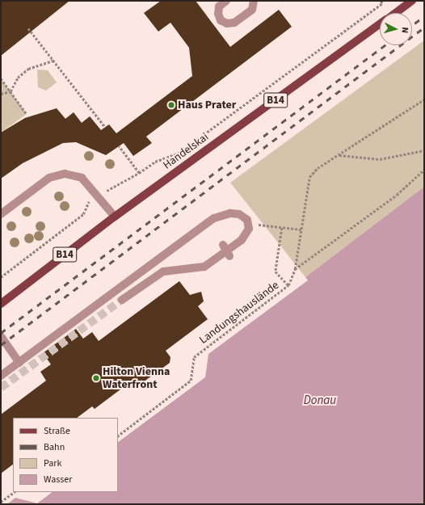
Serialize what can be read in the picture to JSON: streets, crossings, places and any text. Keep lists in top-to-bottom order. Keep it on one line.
{"streets":{"main road":["B14","Handelskai"],"path":["Landungshauslände"]},"water":["Donau"],"places":["Haus Prater","Hilton Vienna Waterfront"],"legend":["Straße","Bahn","Park","Wasser"],"north":"right"}
